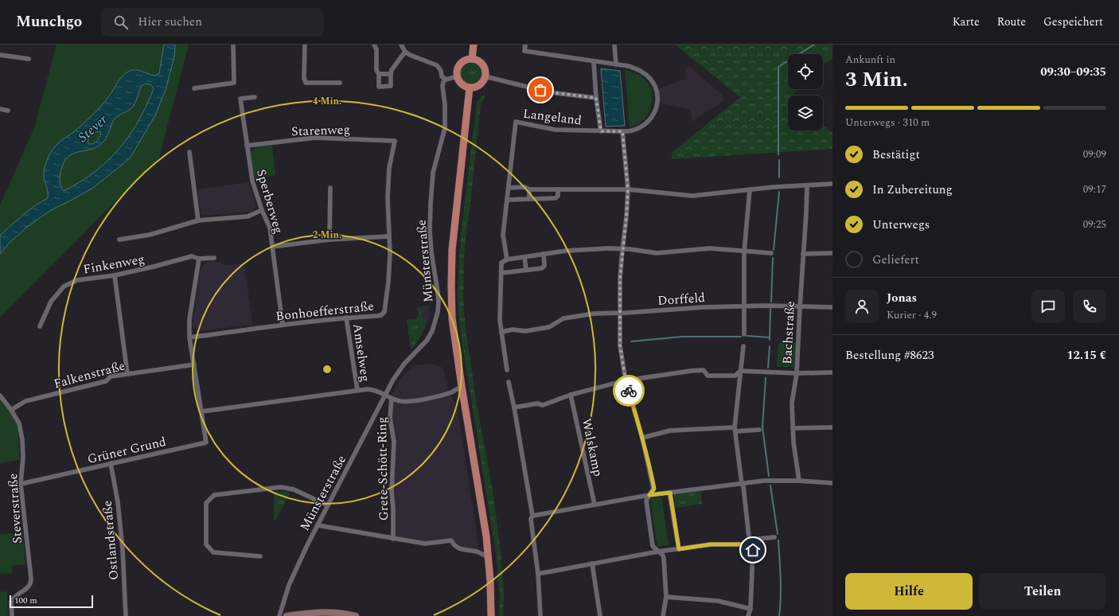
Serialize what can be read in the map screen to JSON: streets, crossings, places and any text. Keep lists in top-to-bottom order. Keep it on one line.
{"streets":{"street":["Langeland","Starenweg","Sperberweg","Münsterstraße","Finkenweg","Dorffeld","Bonhoefferstraße","Bachstraße","Amselweg","Falkenstraße","Walskamp","Grüner Grund","Grete-Schött-Ring","Steverstraße","Ostlandstraße"]},"crossings":[["Starenweg","Sperberweg"],["Starenweg","Bonhoefferstraße"],["Sperberweg","Bonhoefferstraße"],["Münsterstraße","Grete-Schött-Ring"],["Finkenweg","Grüner Grund"],["Dorffeld","Bachstraße"],["Bonhoefferstraße","Amselweg"],["Bonhoefferstraße","Grüner Grund"],["Falkenstraße","Grüner Grund"],["Falkenstraße","Steverstraße"],["Grüner Grund","Steverstraße"],["Grüner Grund","Ostlandstraße"]],"water":["Stever"],"scale_bar":"100 m","page":{"header":"Munchgo","search":"Hier suchen","nav":["Karte","Route","Gespeichert"],"heading":["3 Min.","Ankunft in","09:30–09:35"],"panel":["Jonas","Kurier · 4.9","Bestellung #8623","12.15 €"],"bar":"Unterwegs · 310 m","list":[["Bestätigt","09:09"],["In Zubereitung","09:17"],["Unterwegs","09:25"],"Geliefert"],"buttons":["Hilfe","Teilen"],"scale":"100 m"},"rings":["4 Min.","2 Min."]}
